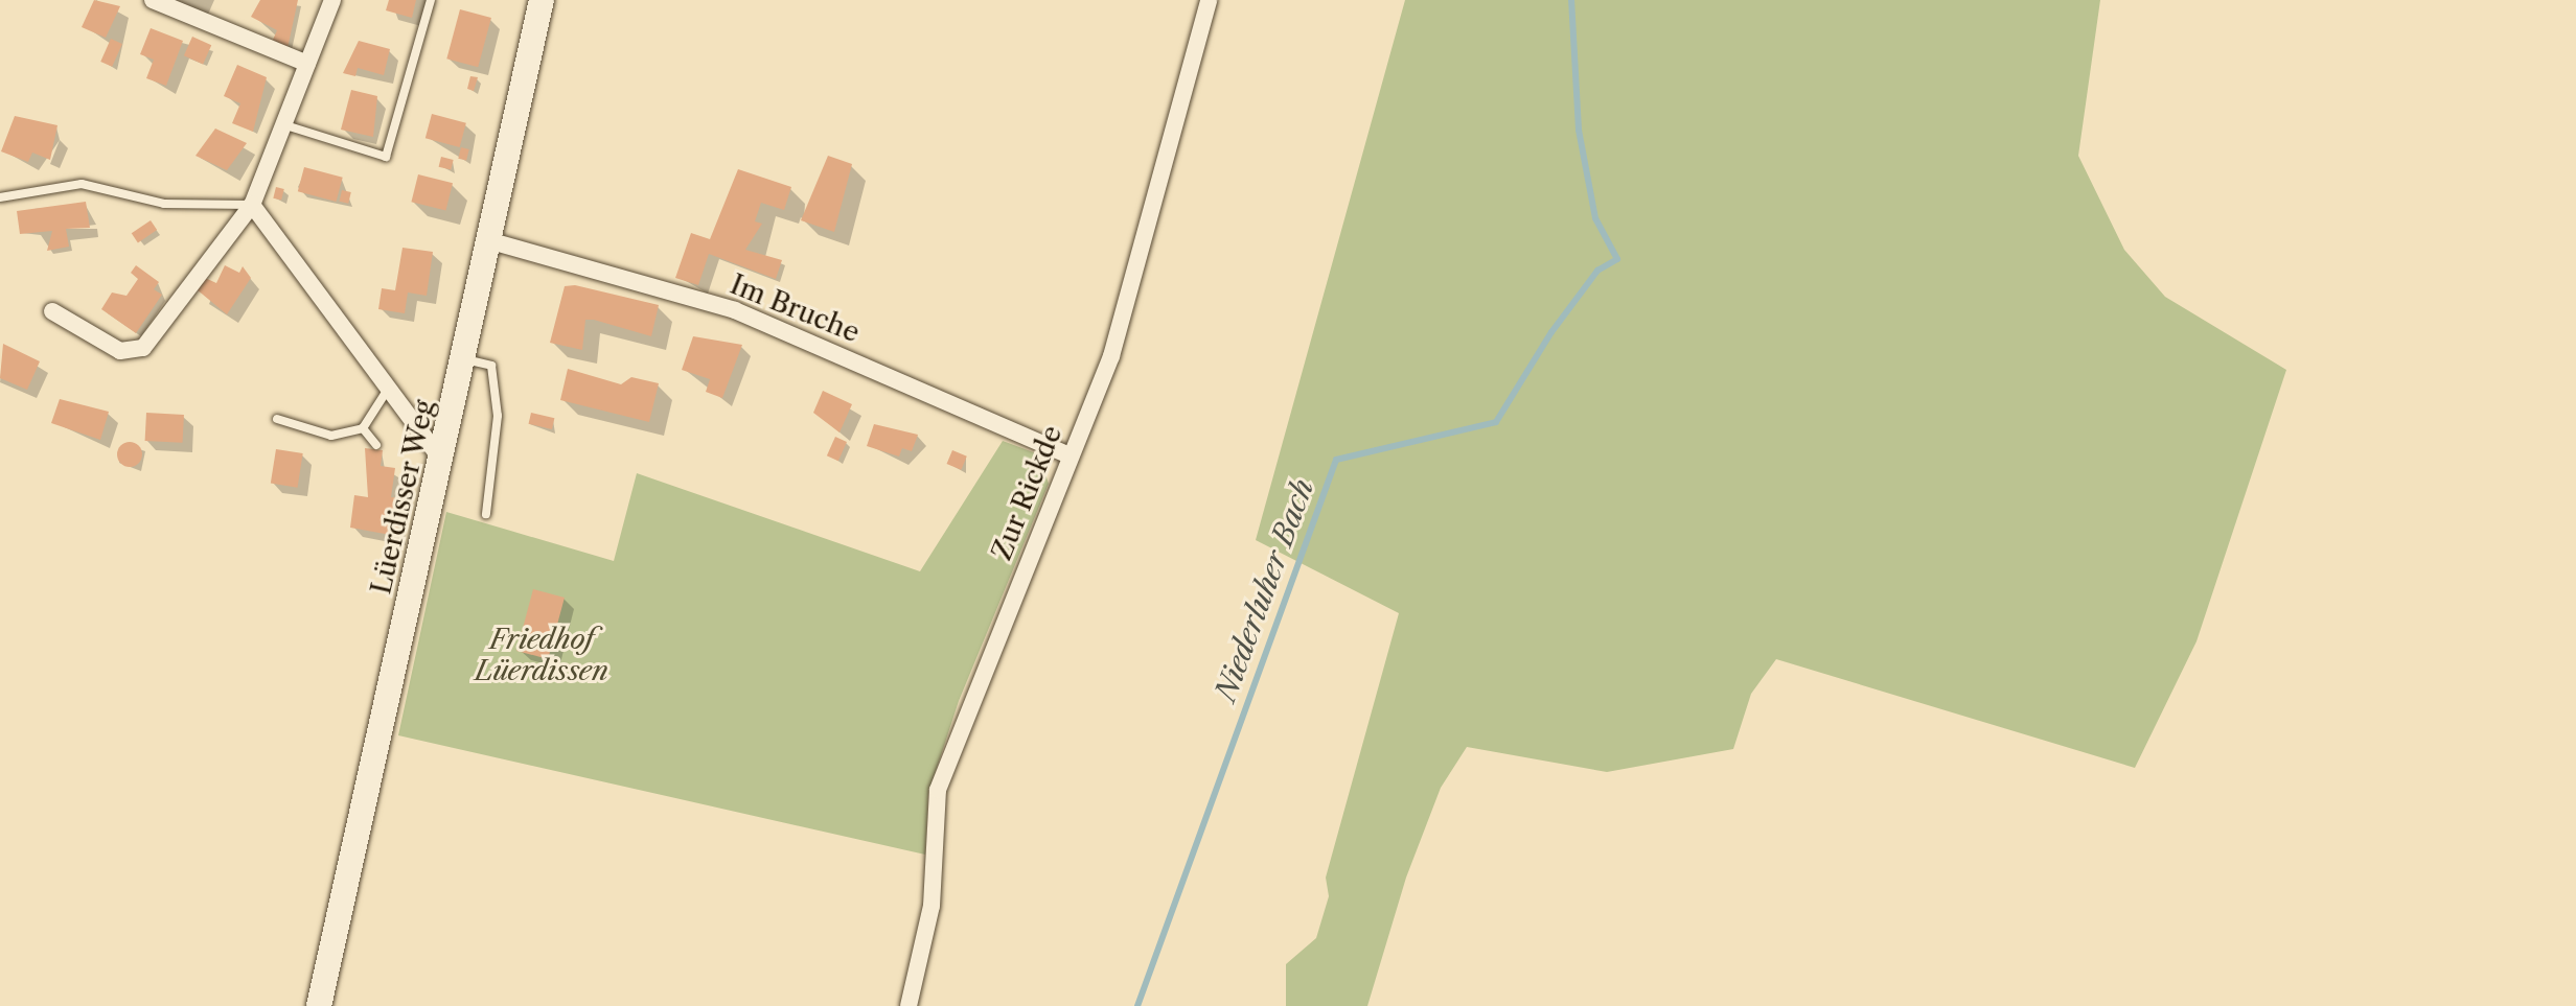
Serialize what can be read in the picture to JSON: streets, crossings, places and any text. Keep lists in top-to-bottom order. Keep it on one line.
{"streets":{"main road":["Lüerdisser Weg"],"street":["Im Bruche","Zur Rickde"]},"crossings":[["Im Bruche","Zur Rickde"],["Im Bruche","Lüerdisser Weg"]],"water":["Niederluher Bach"],"parks":["Friedhof Lüerdissen"]}
